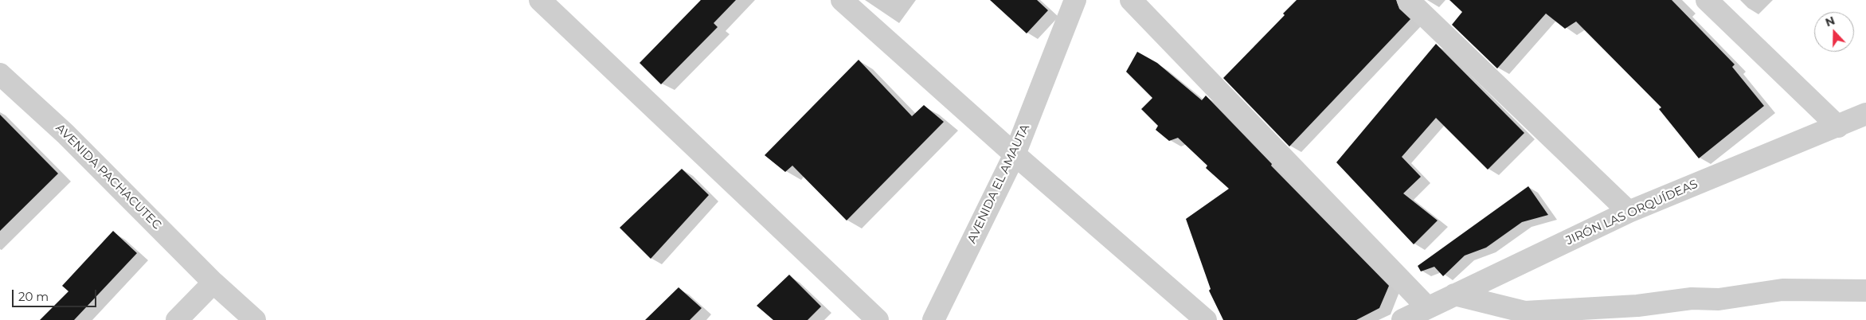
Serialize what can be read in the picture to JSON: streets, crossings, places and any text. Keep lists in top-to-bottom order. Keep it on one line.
{"streets":{"street":["AVENIDA PACHACUTEC","AVENIDA EL AMAUTA","JIRÓN LAS ORQUÍDEAS"]},"scale_bar":"20 m","north":"top"}
